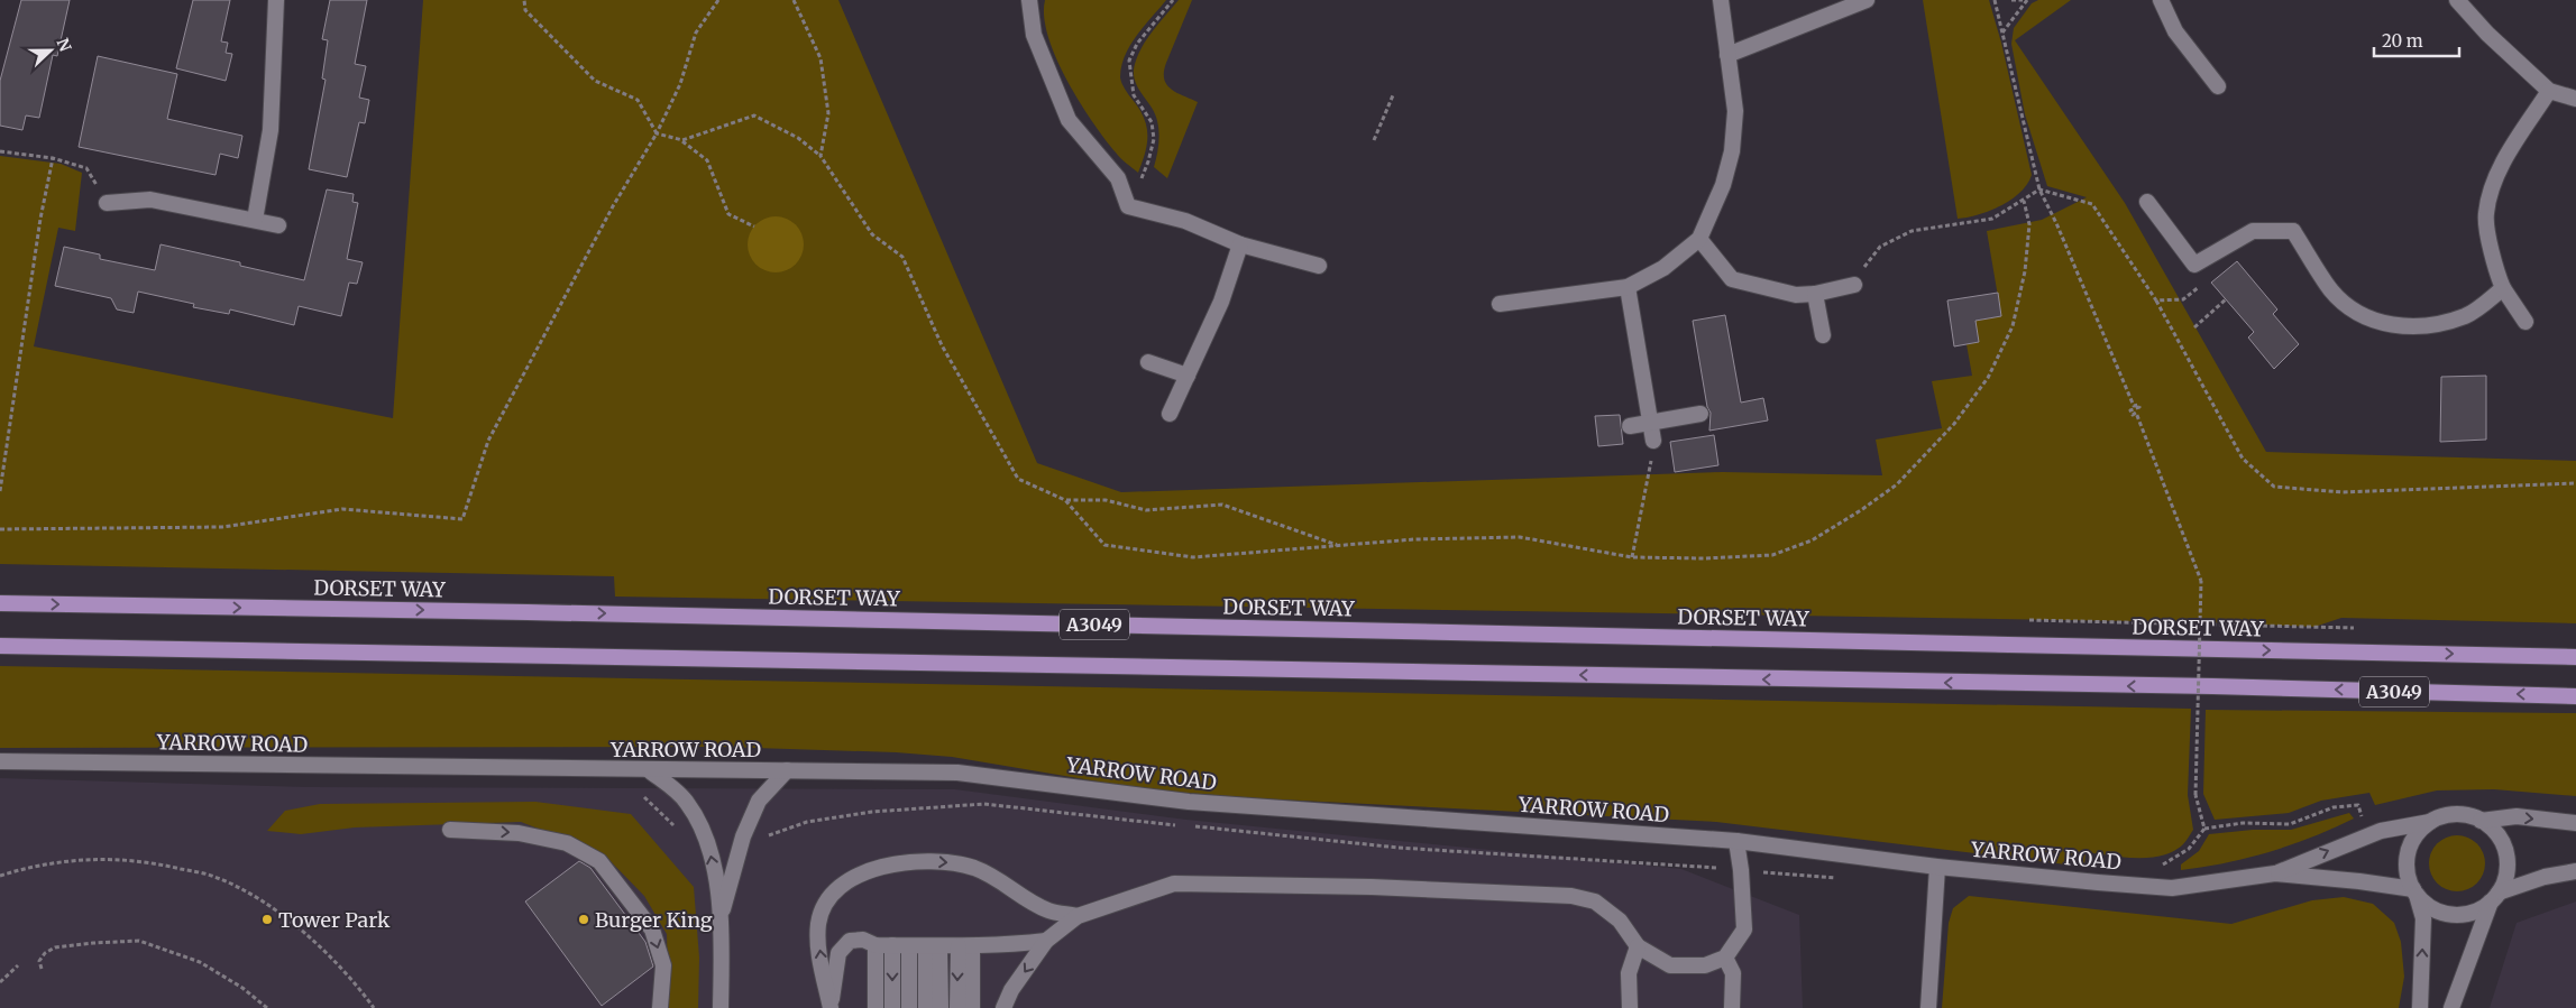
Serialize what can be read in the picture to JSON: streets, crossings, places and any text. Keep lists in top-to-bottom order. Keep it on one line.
{"streets":{"highway":["DORSET WAY","A3049"],"street":["YARROW ROAD"]},"places":["Tower Park","Burger King"],"scale_bar":"20 m","north":"right"}
